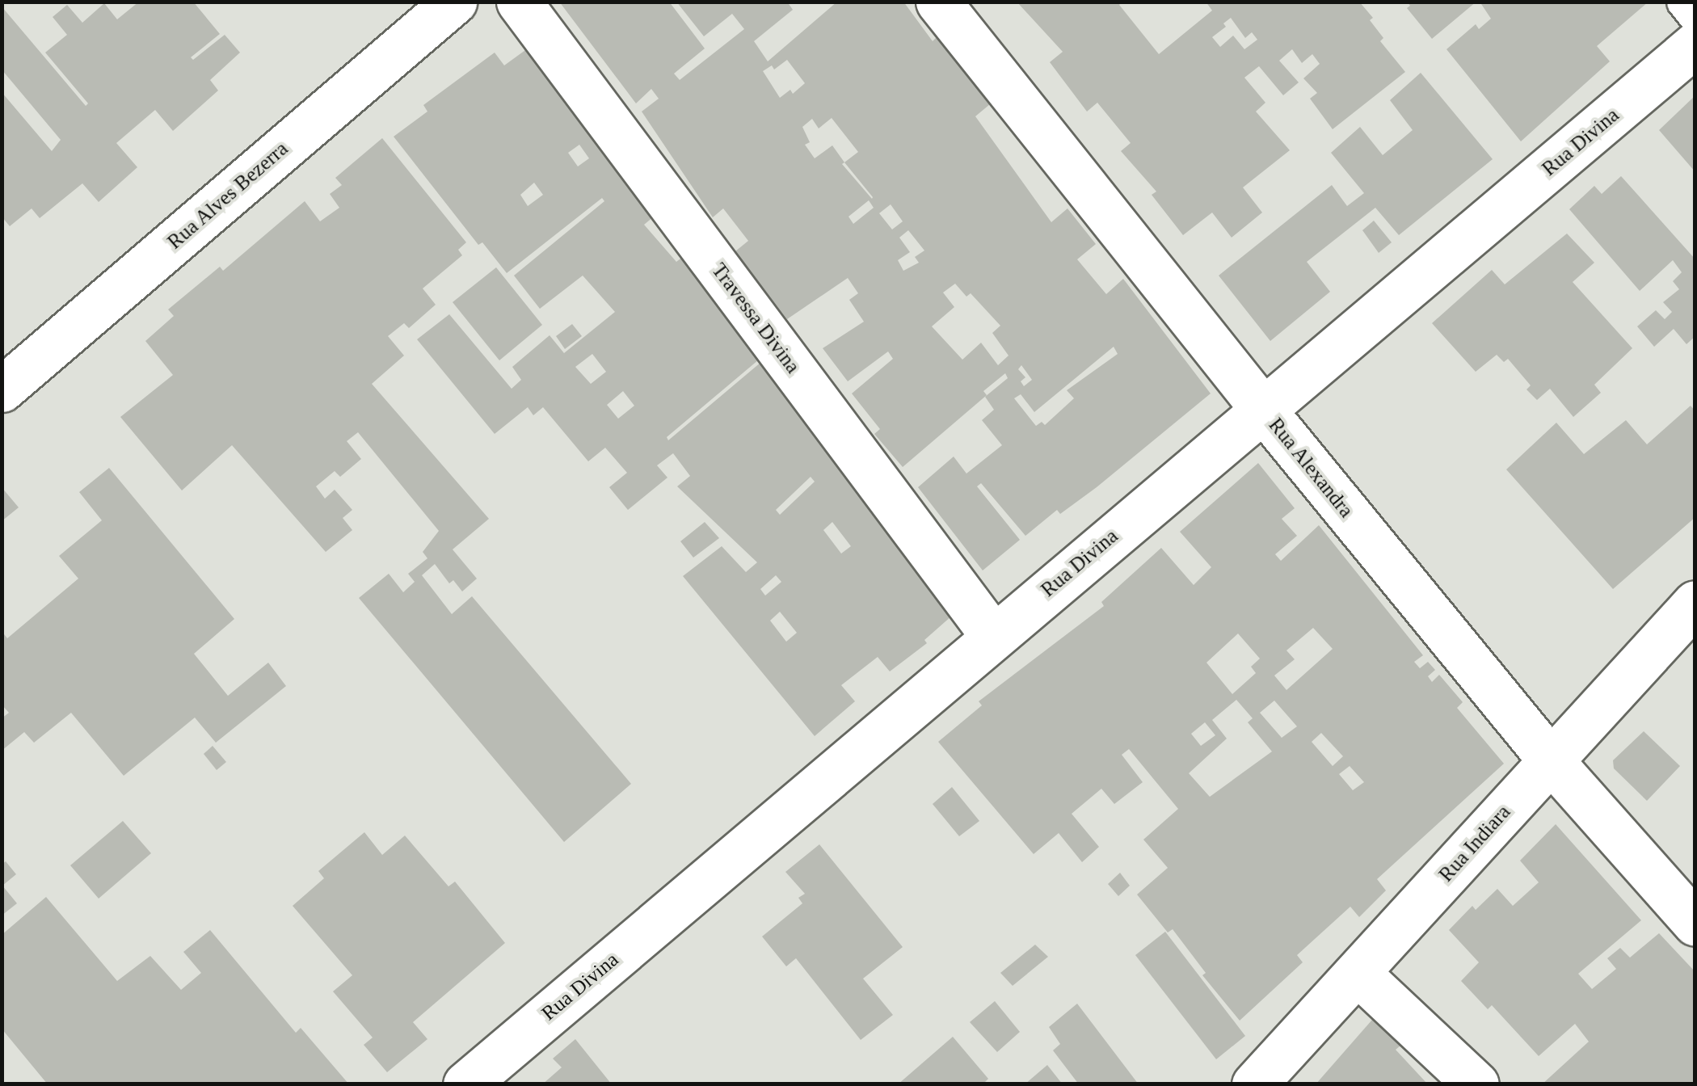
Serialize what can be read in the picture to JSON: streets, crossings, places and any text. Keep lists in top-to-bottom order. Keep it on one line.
{"streets":{"street":["Rua Divina","Rua Alves Bezerra","Travessa Divina","Rua Alexandra","Rua Indiara"]},"crossings":[["Rua Divina","Travessa Divina"],["Rua Divina","Rua Alexandra"],["Rua Alexandra","Rua Indiara"]]}
